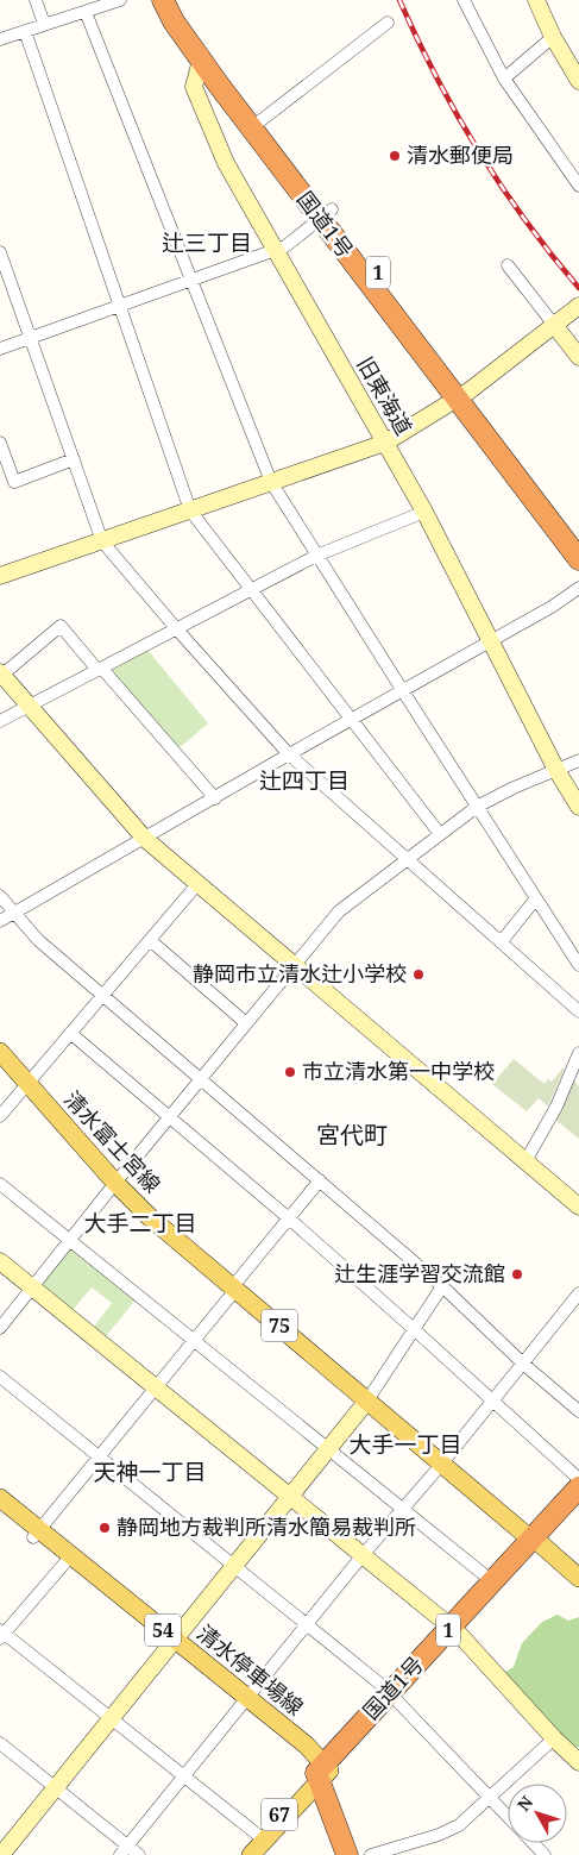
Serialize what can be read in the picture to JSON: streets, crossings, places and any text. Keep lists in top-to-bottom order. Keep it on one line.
{"streets":{"highway":["国道1号","1"],"main road":["清水富士宮線","75","54","清水停車場線","67"],"street":["旧東海道"]},"crossings":[["国道1号","旧東海道"],["国道1号","清水富士宮線"],["国道1号","清水停車場線"],["国道1号","67"],["清水停車場線","67"]],"districts":["辻三丁目","辻四丁目","宮代町","大手二丁目","大手一丁目","天神一丁目"],"places":["清水郵便局","静岡市立清水辻小学校","市立清水第一中学校","辻生涯学習交流館","静岡地方裁判所清水簡易裁判所"],"north":"top left"}
